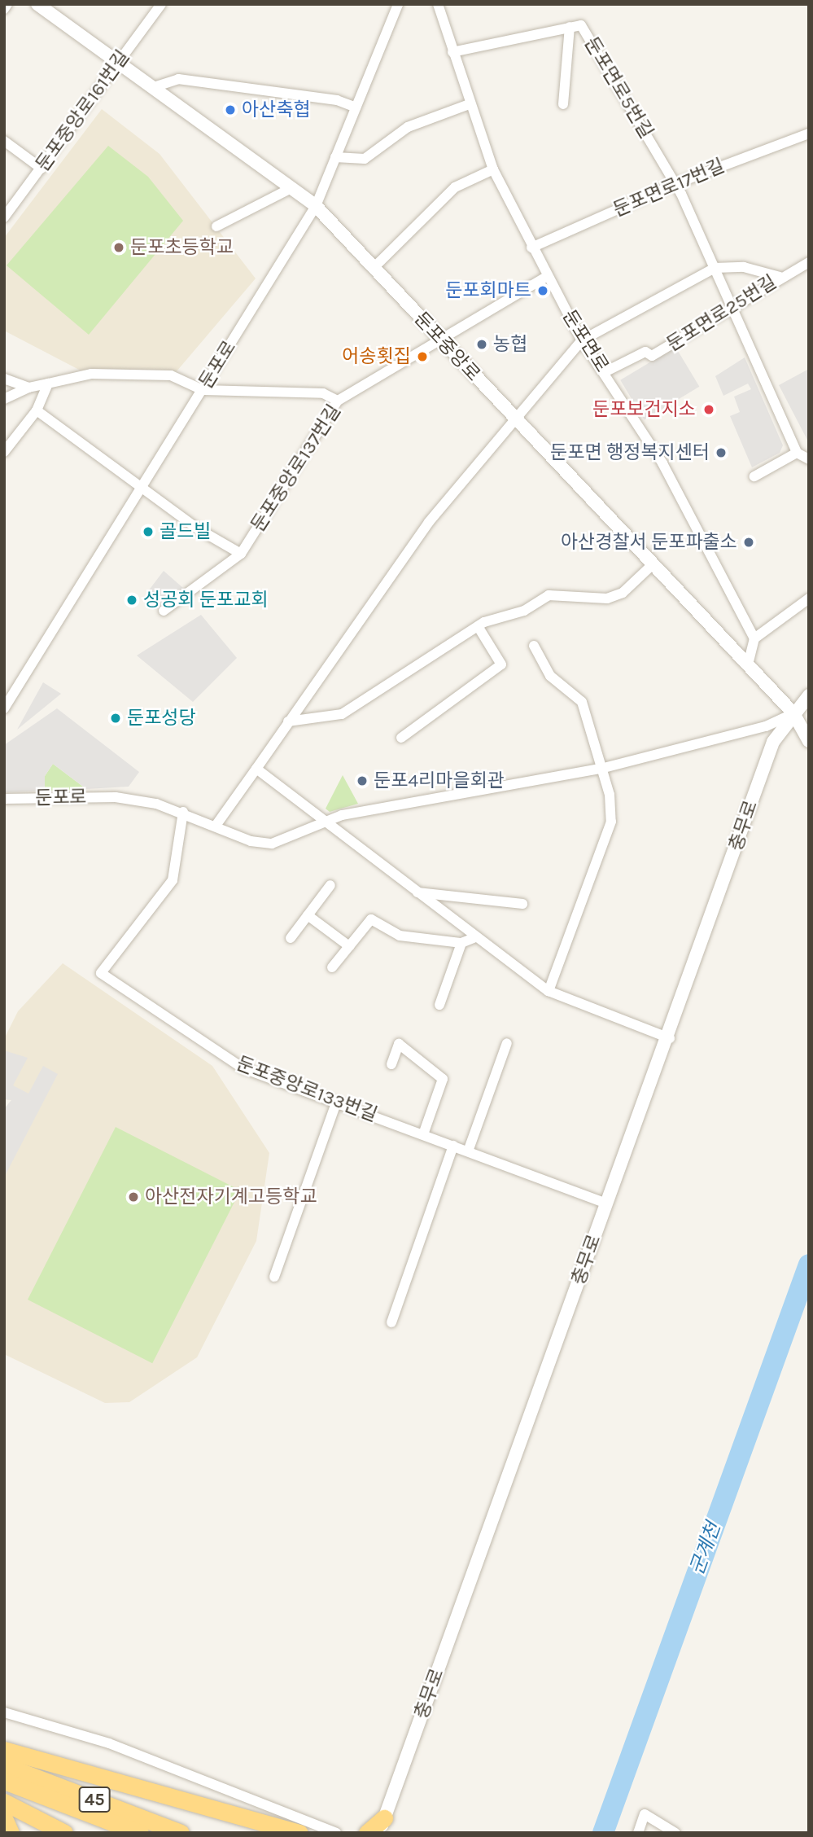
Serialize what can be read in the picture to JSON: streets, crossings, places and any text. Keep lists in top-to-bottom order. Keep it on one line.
{"streets":{"highway":["45"],"street":["둔포면로5번길","둔포중앙로161번길","둔포면로17번길","둔포면로25번길","둔포면로","둔포중앙로","둔포로","둔포중앙로137번길","충무로","둔포중앙로133번길"]},"crossings":[["둔포면로5번길","둔포면로17번길"],["둔포면로5번길","둔포면로25번길"],["둔포면로5번길","둔포면로"],["둔포중앙로161번길","둔포중앙로"],["둔포면로17번길","둔포면로"],["둔포면로25번길","둔포면로"],["둔포면로","둔포중앙로137번길"],["둔포중앙로","둔포로"],["둔포중앙로","둔포중앙로137번길"],["둔포중앙로","충무로"],["둔포로","충무로"],["둔포로","둔포중앙로133번길"],["충무로","둔포중앙로133번길"]],"water":["군계천"],"places":["아산축협","둔포초등학교","둔포회마트","농협","어송횟집","둔포보건지소","둔포면 행정복지센터","골드빌","아산경찰서 둔포파출소","성공회 둔포교회","둔포성당","둔포4리마을회관","아산전자기계고등학교"]}
